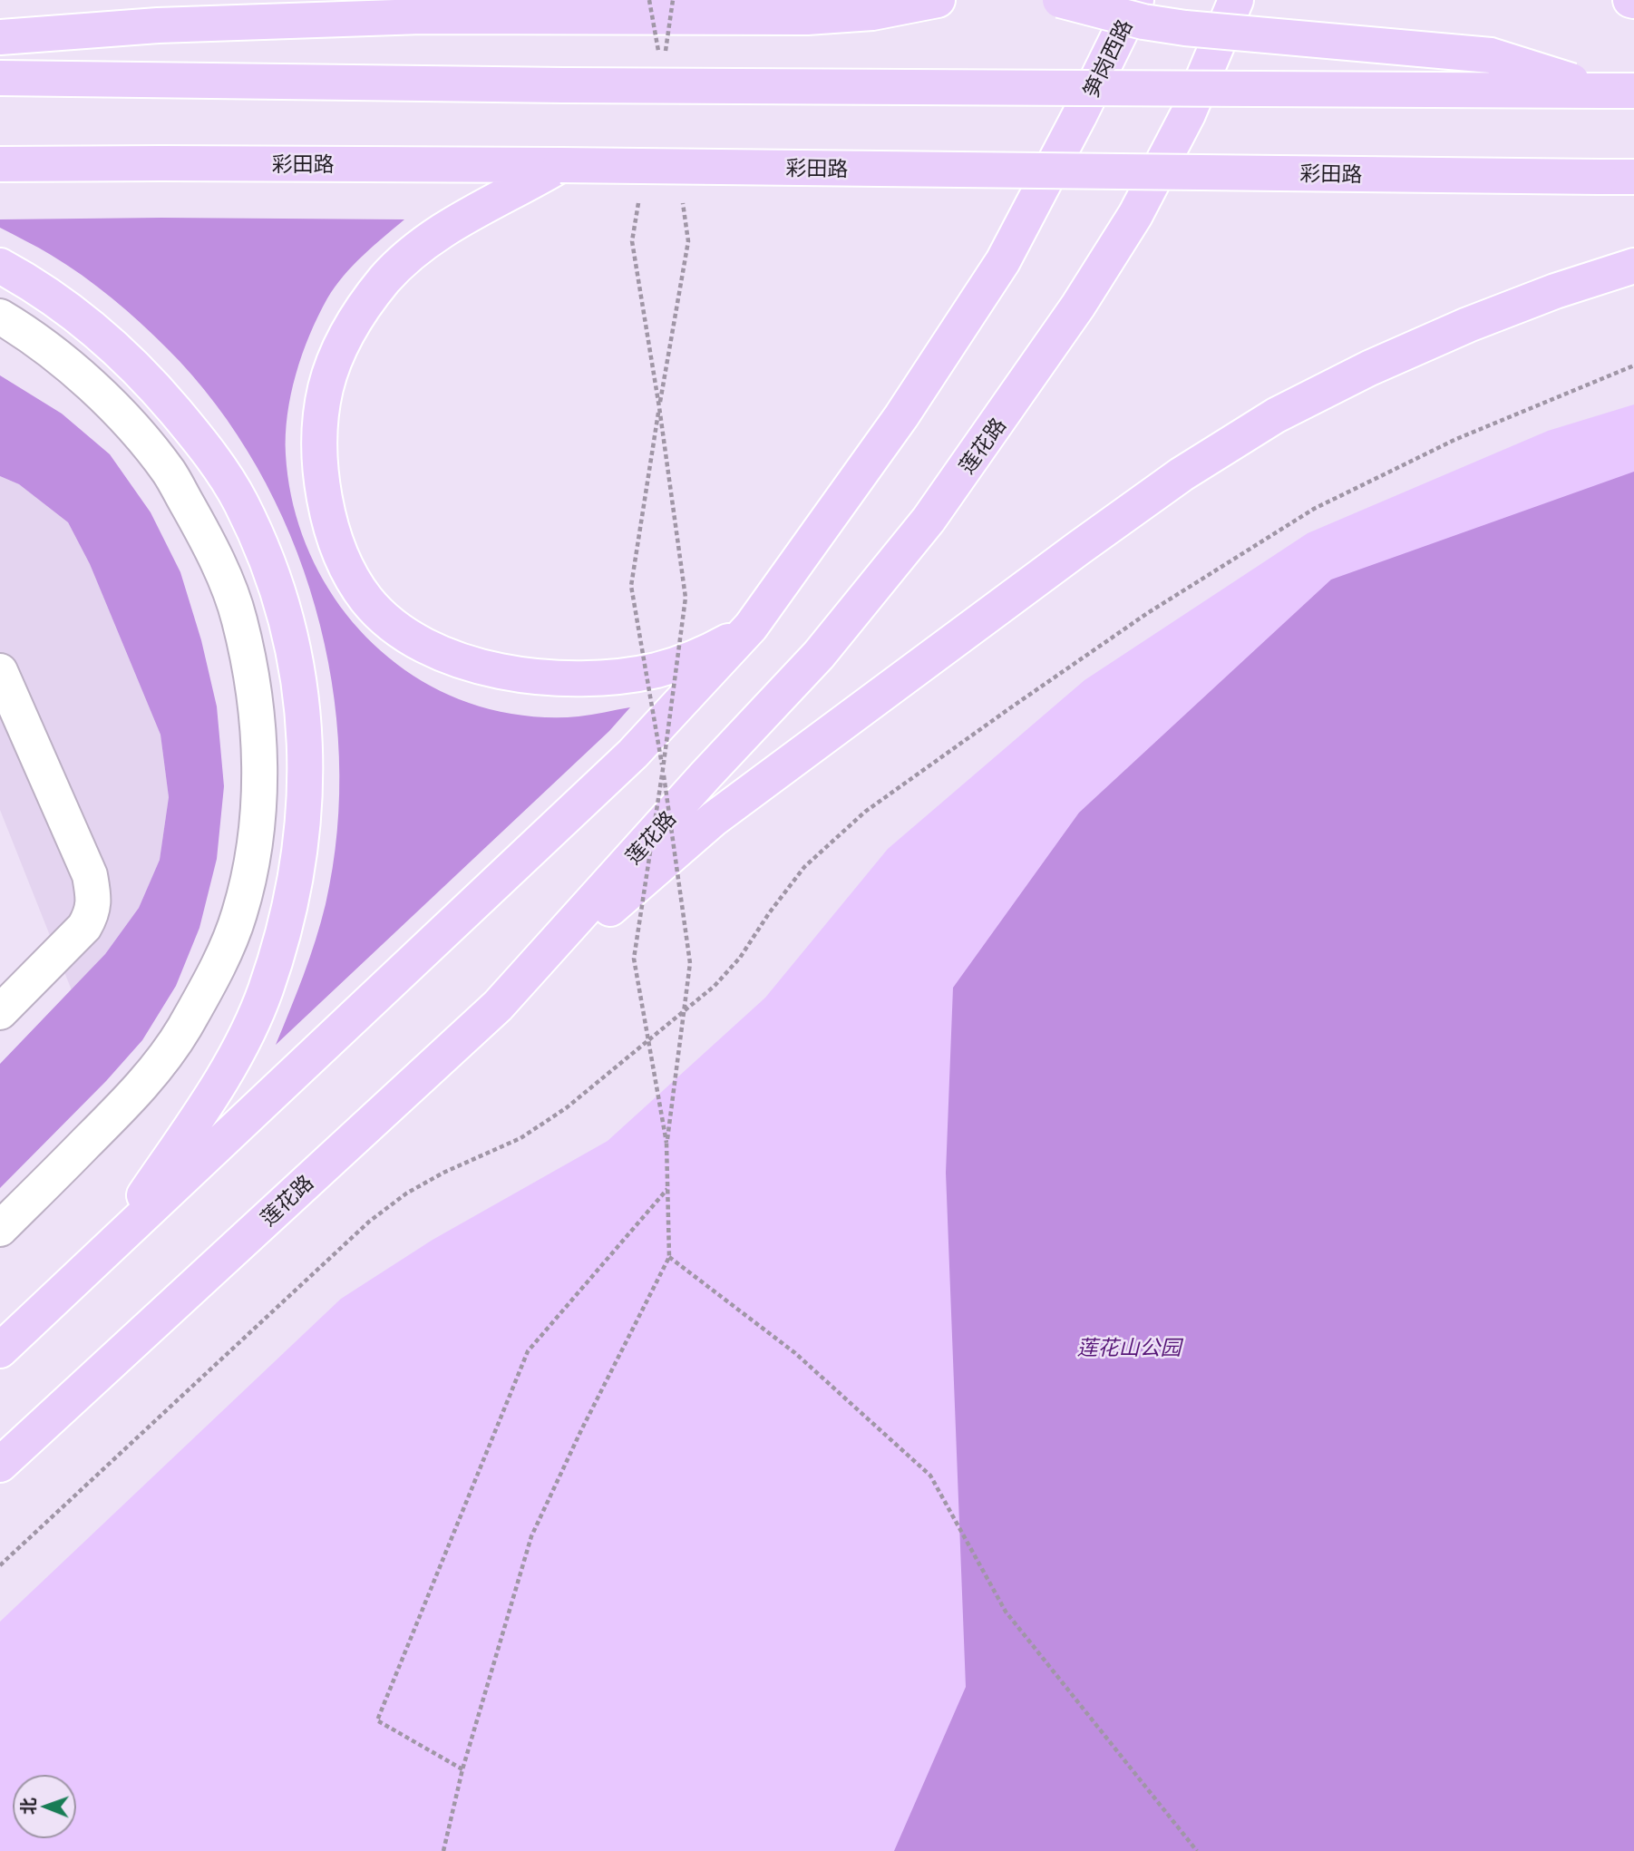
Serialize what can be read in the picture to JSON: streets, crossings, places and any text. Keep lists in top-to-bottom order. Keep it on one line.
{"streets":{"main road":["笋岗西路","彩田路","莲花路"]},"parks":["莲花山公园"],"north":"left"}
